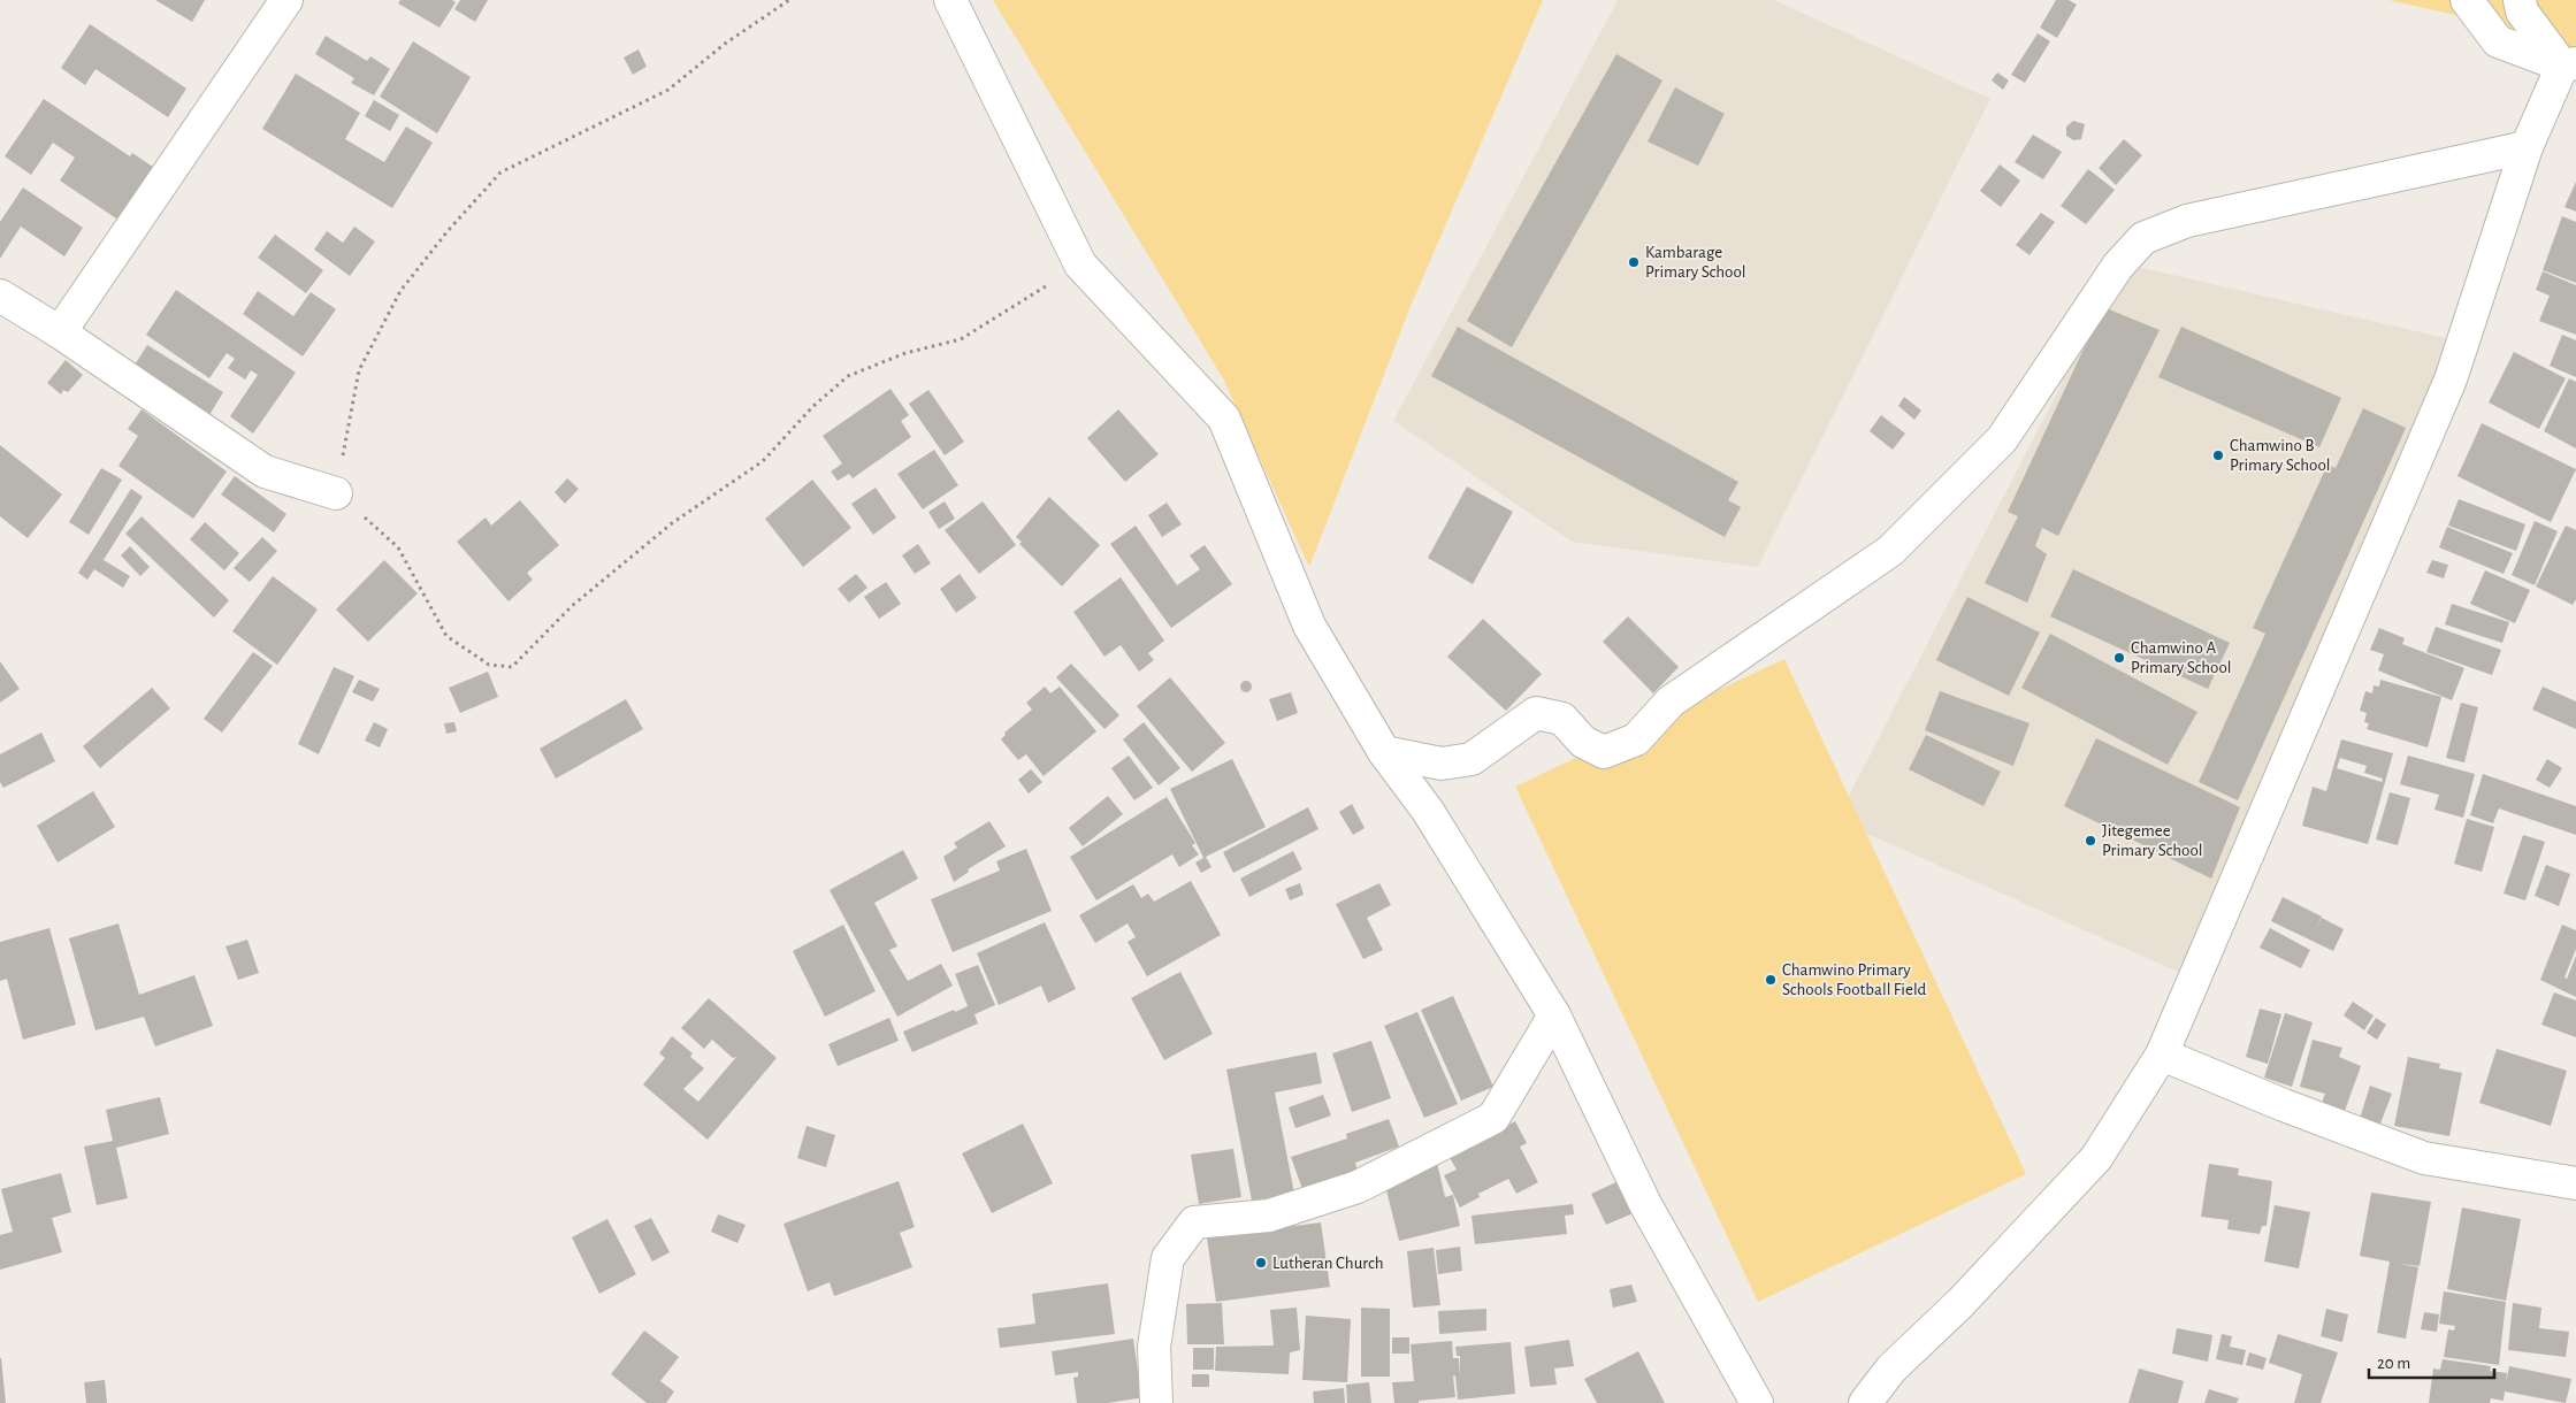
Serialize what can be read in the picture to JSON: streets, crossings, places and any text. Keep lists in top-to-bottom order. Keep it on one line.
{"places":["Kambarage Primary School","Chamwino B Primary School","Chamwino A Primary School","Jitegemee Primary School","Chamwino Primary Schools Football Field","Lutheran Church"],"scale_bar":"20 m"}
